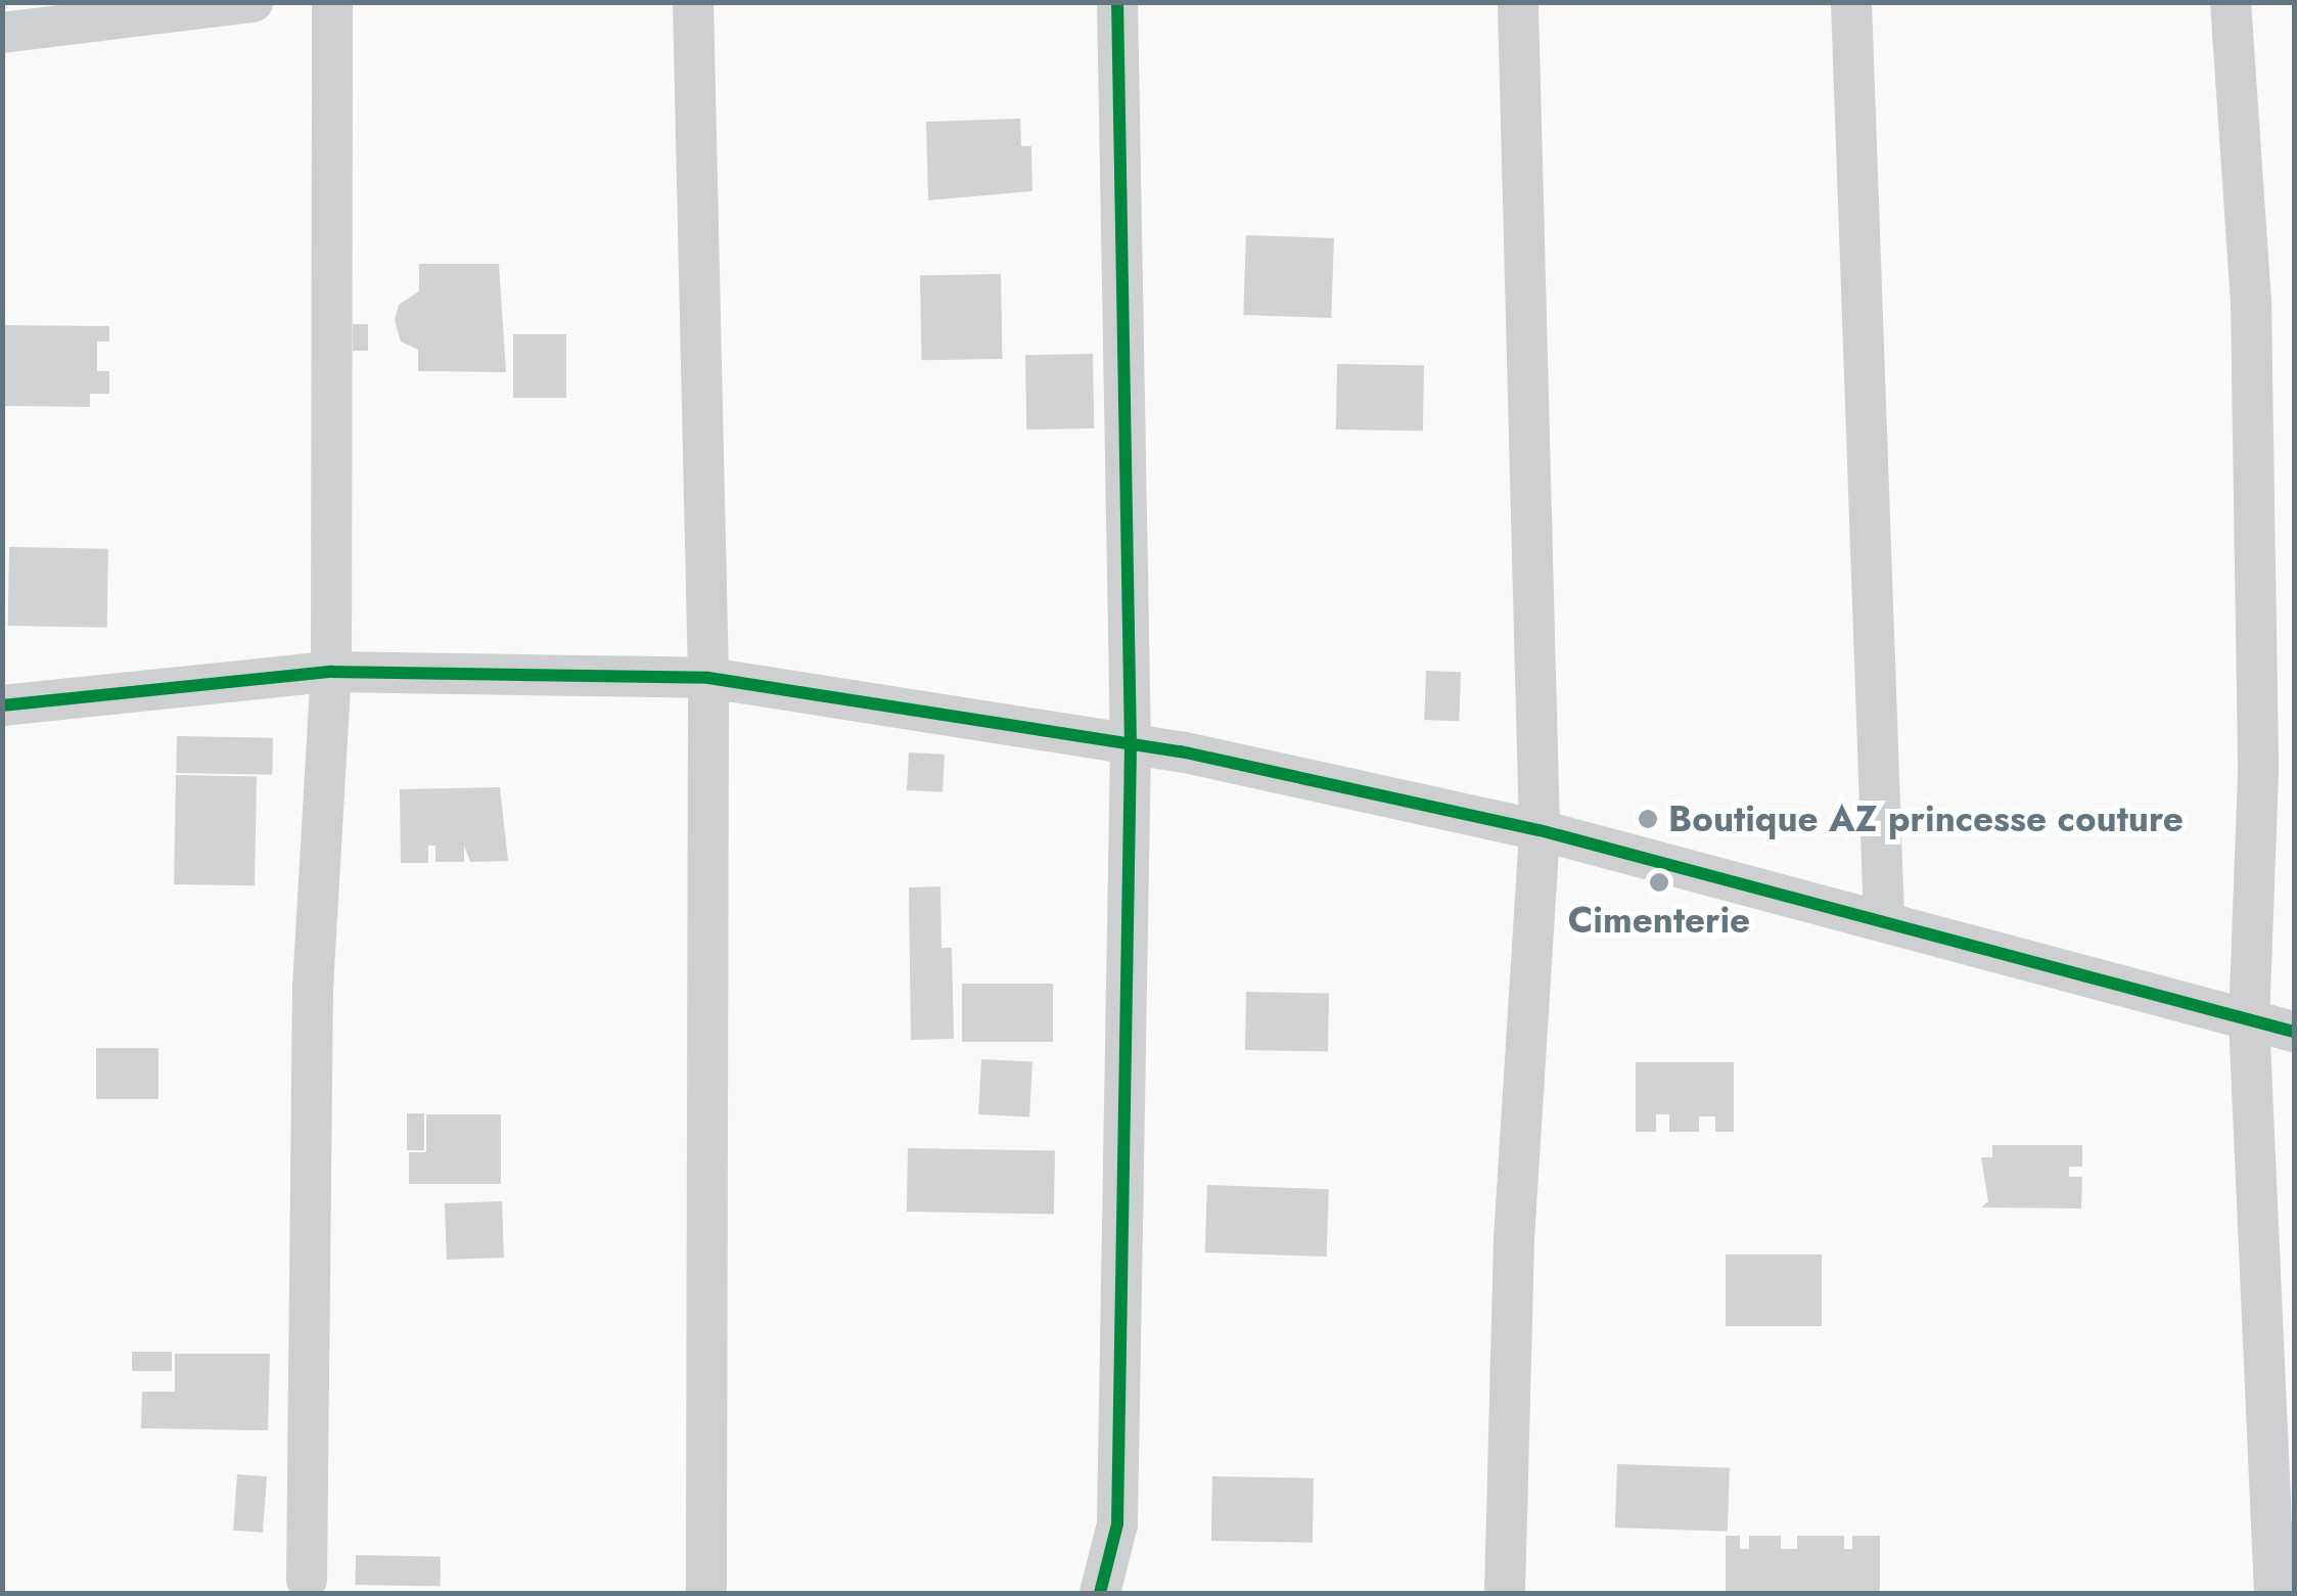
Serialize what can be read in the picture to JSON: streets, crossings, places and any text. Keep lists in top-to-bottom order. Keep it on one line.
{"places":["Boutique AZ princesse couture","Cimenterie"]}
